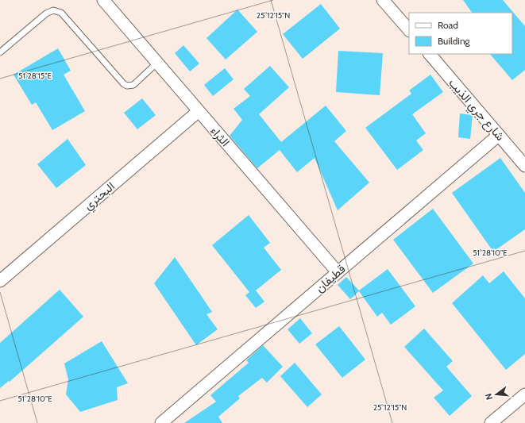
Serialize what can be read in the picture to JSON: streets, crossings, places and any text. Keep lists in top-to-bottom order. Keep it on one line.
{"streets":{"street":["شارع جري الذيب","الثراء","البحتري","قطيفان"]},"crossings":[["شارع جري الذيب","قطيفان"],["الثراء","البحتري"],["الثراء","قطيفان"]],"legend":["Road","Building"],"north":"left","coordinates":["25°12'15\"N","51°28'15\"E","51°28'10\"E"]}
